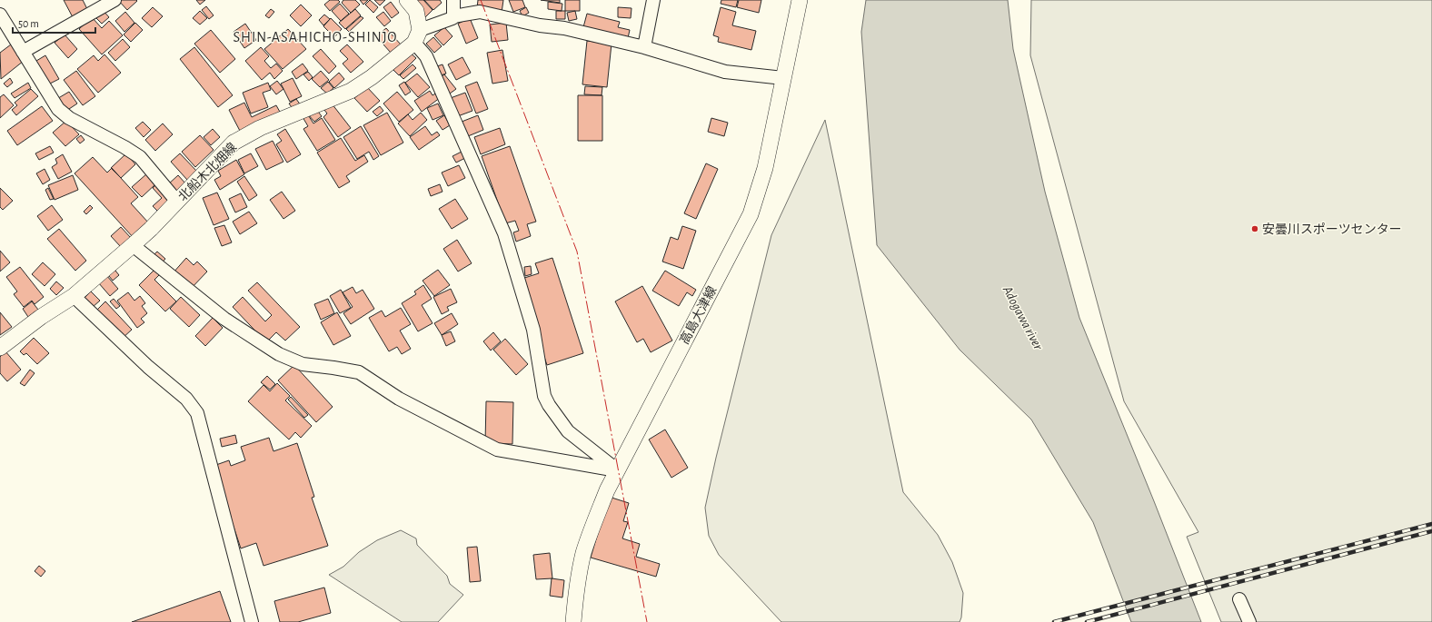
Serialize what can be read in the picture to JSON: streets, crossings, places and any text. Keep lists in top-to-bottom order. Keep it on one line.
{"streets":{"main road":["北船木北畑線","高島大津線"]},"districts":["SHIN-ASAHICHO-SHINJO"],"water":["Adogawa river"],"places":["安曇川スポーツセンター"],"scale_bar":"50 m"}
